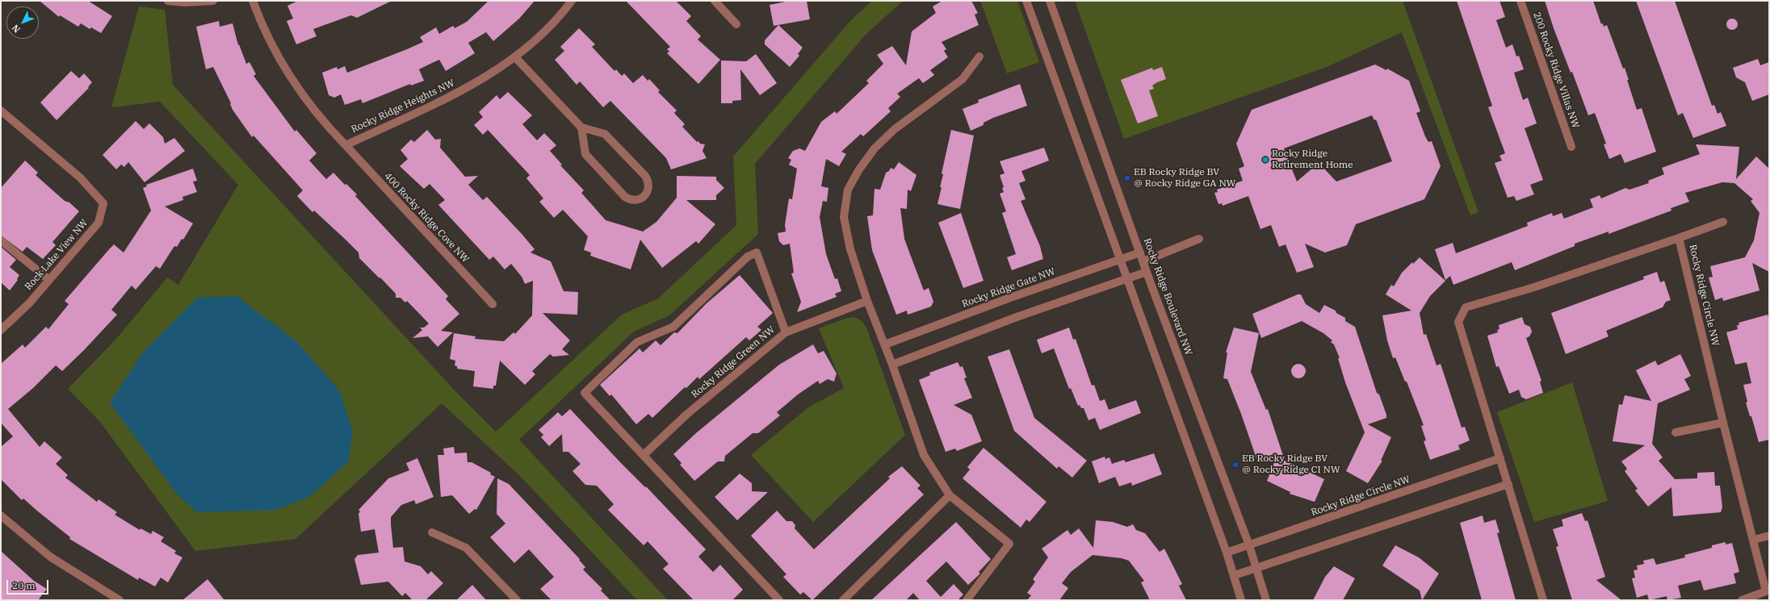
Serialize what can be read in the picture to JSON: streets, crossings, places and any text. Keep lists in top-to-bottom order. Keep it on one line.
{"streets":{"street":["200 Rocky Ridge Villas NW","Rocky Ridge Heights NW","400 Rocky Ridge Cove NW","Rock Lake View NW","Rocky Ridge Gate NW","Rocky Ridge Circle NW","Rocky Ridge Boulevard NW","Rocky Ridge Green NW"]},"crossings":[["Rocky Ridge Heights NW","400 Rocky Ridge Cove NW"],["Rocky Ridge Gate NW","Rocky Ridge Boulevard NW"],["Rocky Ridge Circle NW","Rocky Ridge Boulevard NW"]],"places":["Rocky Ridge Retirement Home","EB Rocky Ridge BV @ Rocky Ridge GA NW","EB Rocky Ridge BV @ Rocky Ridge CI NW"],"scale_bar":"20 m","north":"bottom left"}
